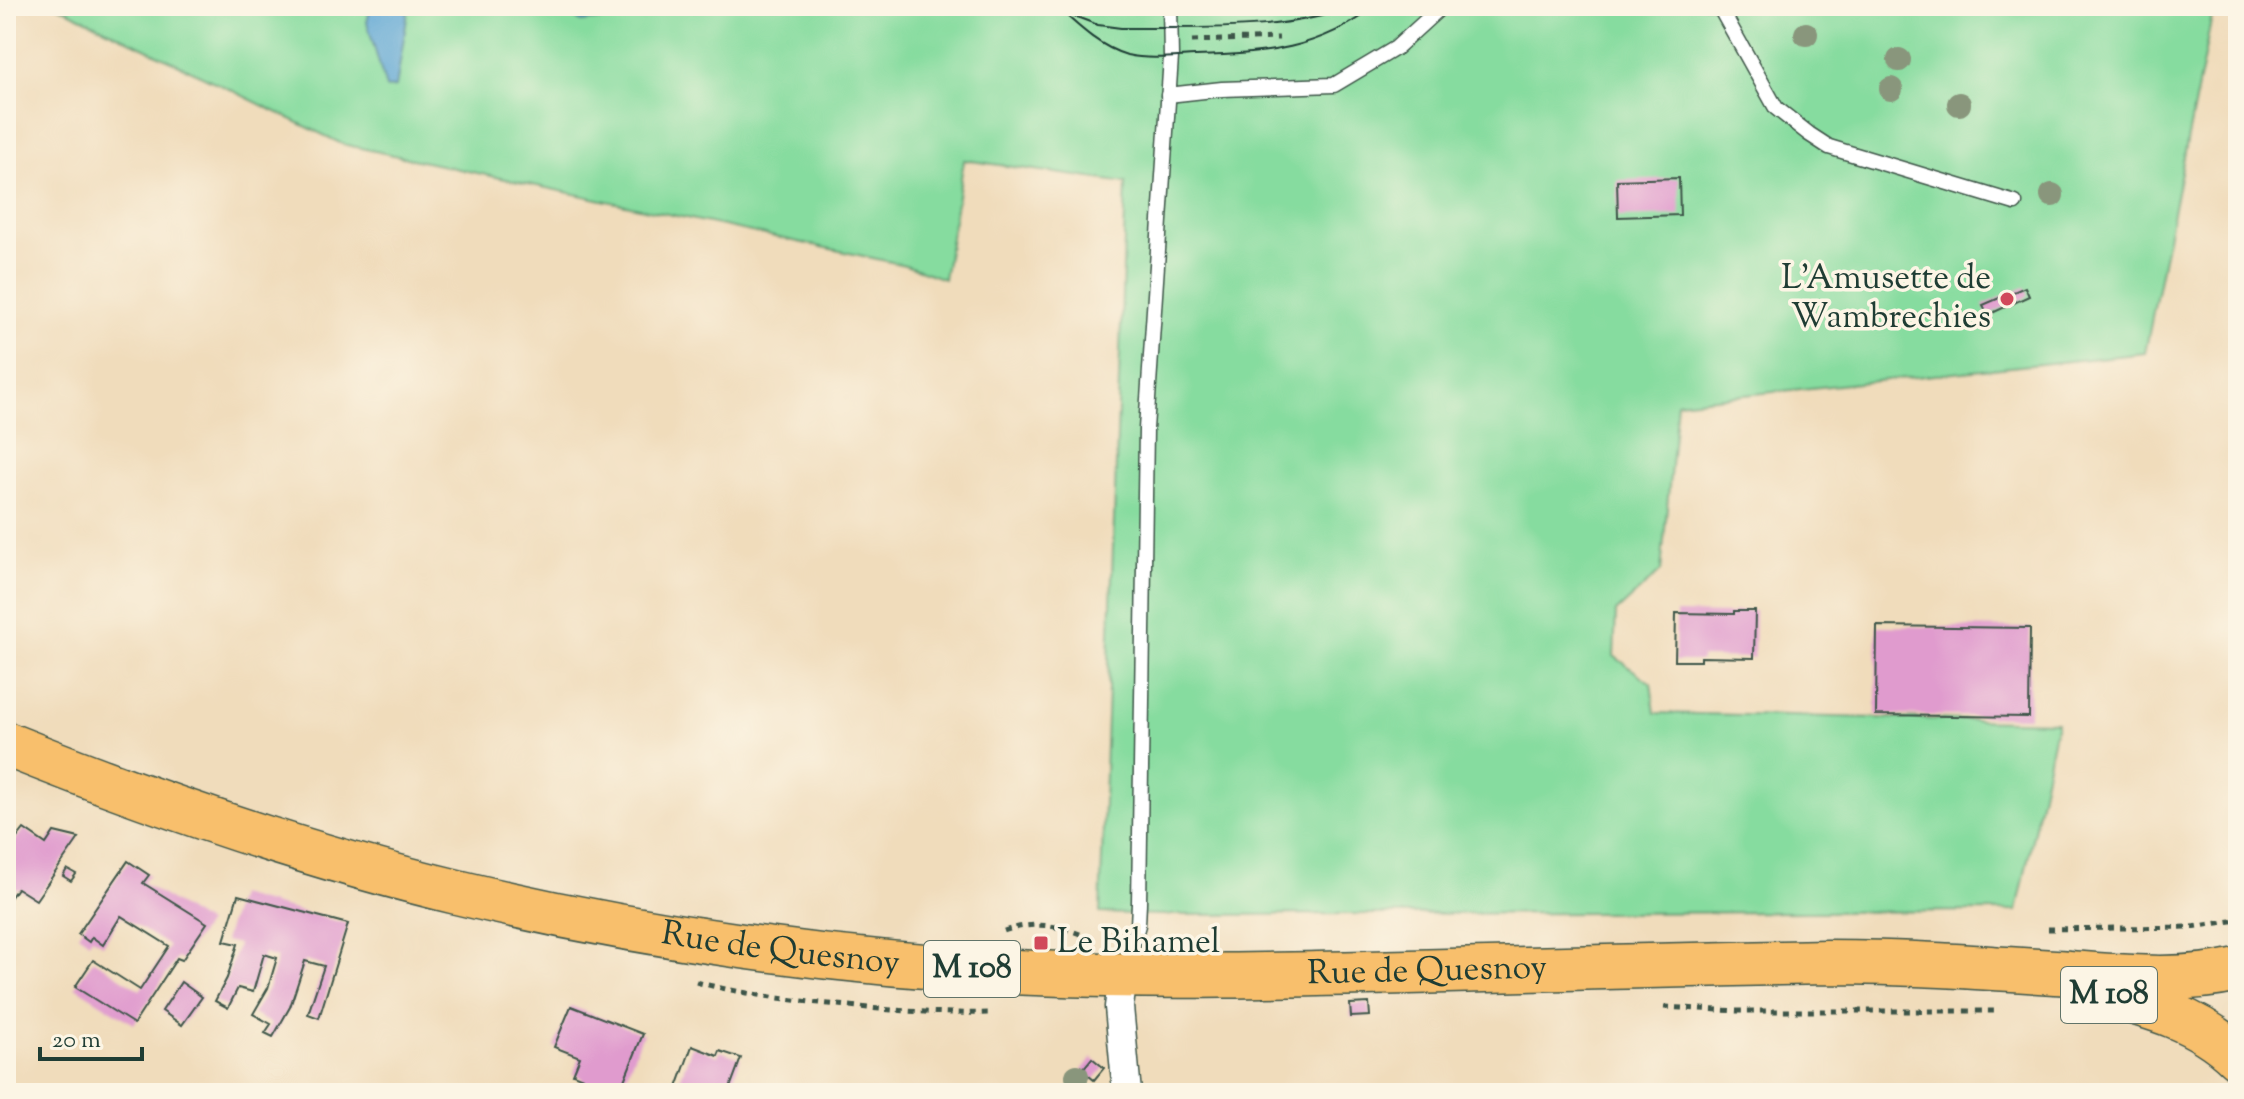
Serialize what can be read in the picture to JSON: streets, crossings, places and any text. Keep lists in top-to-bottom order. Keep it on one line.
{"streets":{"main road":["Rue de Quesnoy","M 108"]},"places":{"other":["L'Amusette de Wambrechies"],"transit":["Le Bihamel"]},"scale_bar":"20 m"}
